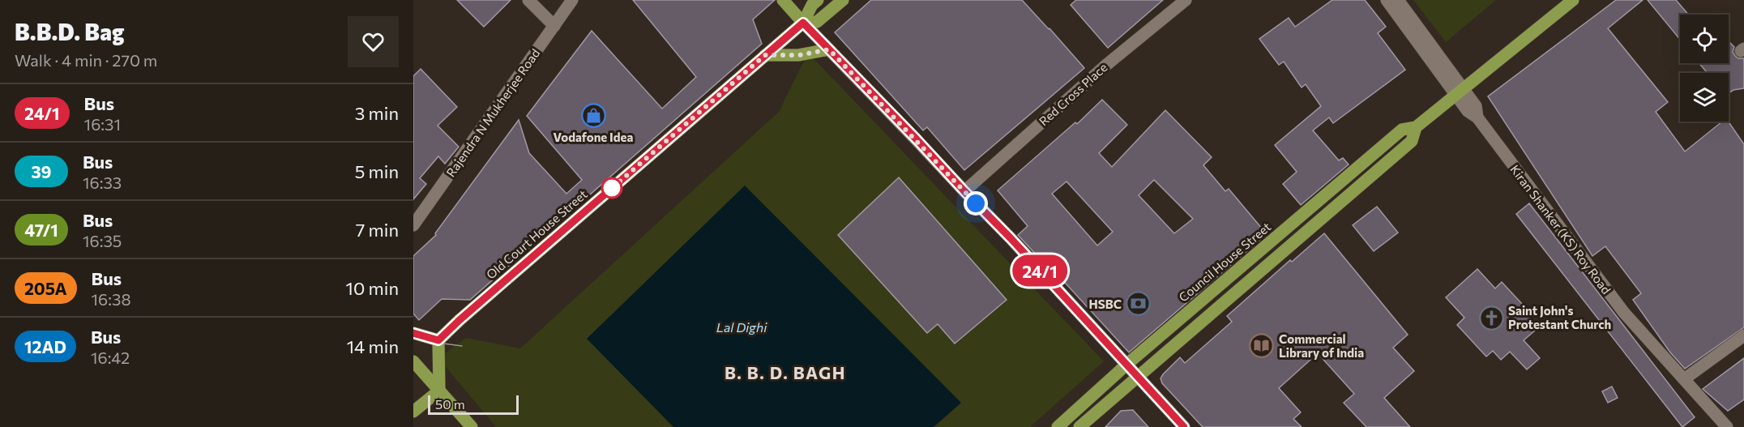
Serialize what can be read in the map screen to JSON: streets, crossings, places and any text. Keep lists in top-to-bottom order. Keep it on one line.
{"streets":{"main road":["Old Court House Street","Council House Street"],"street":["Red Cross Place","Rajendra N Mukherjee Road","Kiran Shanker (KS) Roy Road"]},"crossings":[["Kiran Shanker (KS) Roy Road","Council House Street"]],"districts":["B. B. D. BAGH"],"water":["Lal Dighi"],"places":{"shop":["Vodafone Idea"],"bank":["HSBC"],"church":["Saint John's Protestant Church"],"library":["Commercial Library of India"]},"lines":["bus line 24/1"],"scale_bar":"50 m","page":{"heading":["B.B.D. Bag","Walk · 4 min · 270 m"],"on_map":"24/1","list":[{"mark":"24/1","name":"Bus","note":"16:31","value":"3 min"},{"mark":"39","name":"Bus","note":"16:33","value":"5 min"},{"mark":"47/1","name":"Bus","note":"16:35","value":"7 min"},{"mark":"205A","name":"Bus","note":"16:38","value":"10 min"},{"mark":"12AD","name":"Bus","note":"16:42","value":"14 min"}],"scale":"50 m"}}
